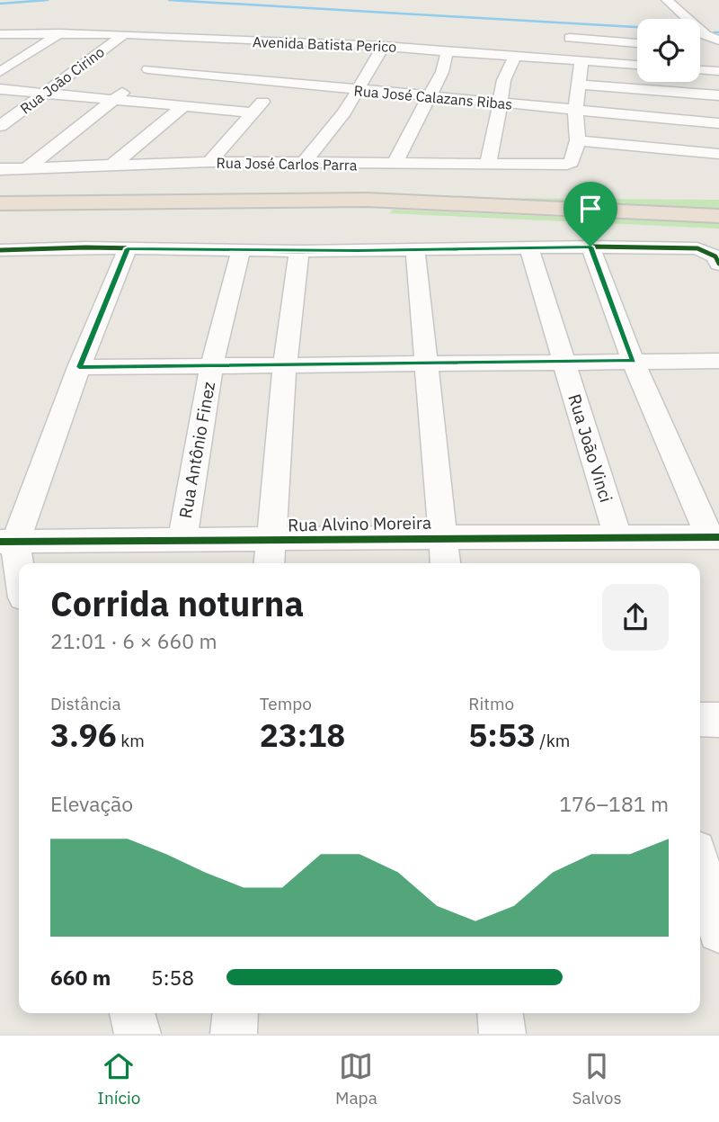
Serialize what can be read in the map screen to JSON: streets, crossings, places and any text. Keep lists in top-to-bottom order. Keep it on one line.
{"streets":{"street":["Avenida Batista Perico","Rua João Cirino","Rua José Calazans Ribas","Rua José Carlos Parra","Rua João Vinci","Rua Antônio Finez","Rua Alvino Moreira"]},"crossings":[["Avenida Batista Perico","Rua João Cirino"],["Rua João Vinci","Rua Alvino Moreira"],["Rua Antônio Finez","Rua Alvino Moreira"]],"page":{"heading":["Corrida noturna","21:01 · 6 × 660 m"],"stats":[["Distância","3.96 km"],["Tempo","23:18"],["Ritmo","5:53 /km"]],"chart":["Elevação","176–181 m"],"list":[{"name":"660 m","note":"5:58"}],"tabs":["Início","Mapa","Salvos"]}}
